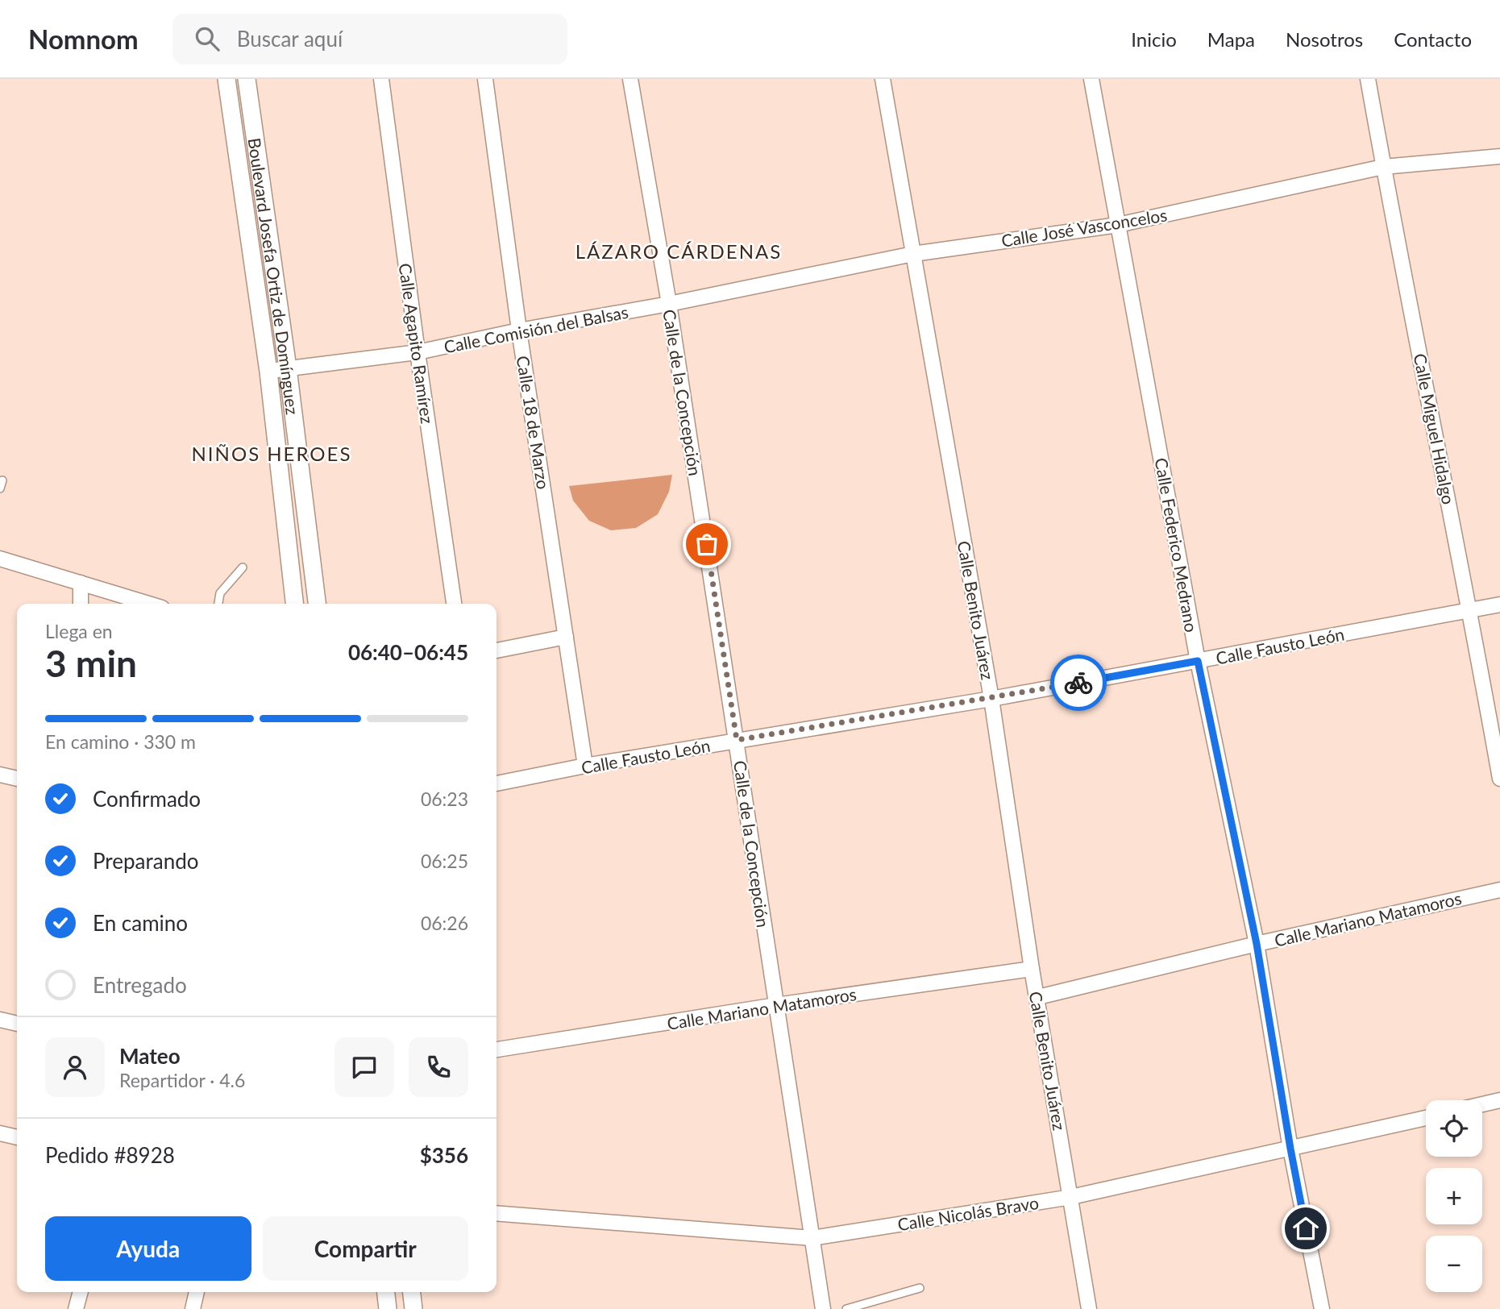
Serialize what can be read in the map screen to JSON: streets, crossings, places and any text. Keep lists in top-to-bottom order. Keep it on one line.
{"streets":{"street":["Calle José Vasconcelos","Boulevard Josefa Ortiz de Domínguez","Calle Comisión del Balsas","Calle Agapito Ramírez","Calle de la Concepción","Calle 18 de Marzo","Calle Miguel Hidalgo","Calle Federico Medrano","Calle Benito Juárez","Calle Fausto León","Calle Mariano Matamoros","Calle Nicolás Bravo"]},"crossings":[["Calle José Vasconcelos","Calle Comisión del Balsas"],["Calle José Vasconcelos","Calle de la Concepción"],["Calle José Vasconcelos","Calle Miguel Hidalgo"],["Calle José Vasconcelos","Calle Federico Medrano"],["Calle José Vasconcelos","Calle Benito Juárez"],["Boulevard Josefa Ortiz de Domínguez","Calle Comisión del Balsas"],["Calle Comisión del Balsas","Calle Agapito Ramírez"],["Calle Comisión del Balsas","Calle de la Concepción"],["Calle Comisión del Balsas","Calle 18 de Marzo"],["Calle de la Concepción","Calle Fausto León"],["Calle de la Concepción","Calle Mariano Matamoros"],["Calle de la Concepción","Calle Nicolás Bravo"],["Calle 18 de Marzo","Calle Fausto León"],["Calle Miguel Hidalgo","Calle Fausto León"],["Calle Federico Medrano","Calle Fausto León"],["Calle Federico Medrano","Calle Mariano Matamoros"],["Calle Federico Medrano","Calle Nicolás Bravo"],["Calle Benito Juárez","Calle Fausto León"],["Calle Benito Juárez","Calle Mariano Matamoros"],["Calle Benito Juárez","Calle Nicolás Bravo"]],"districts":["LÁZARO CÁRDENAS","NIÑOS HEROES"],"page":{"header":"Nomnom","search":"Buscar aquí","nav":["Inicio","Mapa","Nosotros","Contacto"],"heading":["3 min","Llega en","06:40–06:45"],"panel":["Mateo","Repartidor · 4.6","Pedido #8928","$356"],"bar":"En camino · 330 m","list":[["Confirmado","06:23"],["Preparando","06:25"],["En camino","06:26"],"Entregado"],"map_buttons":["+","−"],"buttons":["Ayuda","Compartir"]}}
